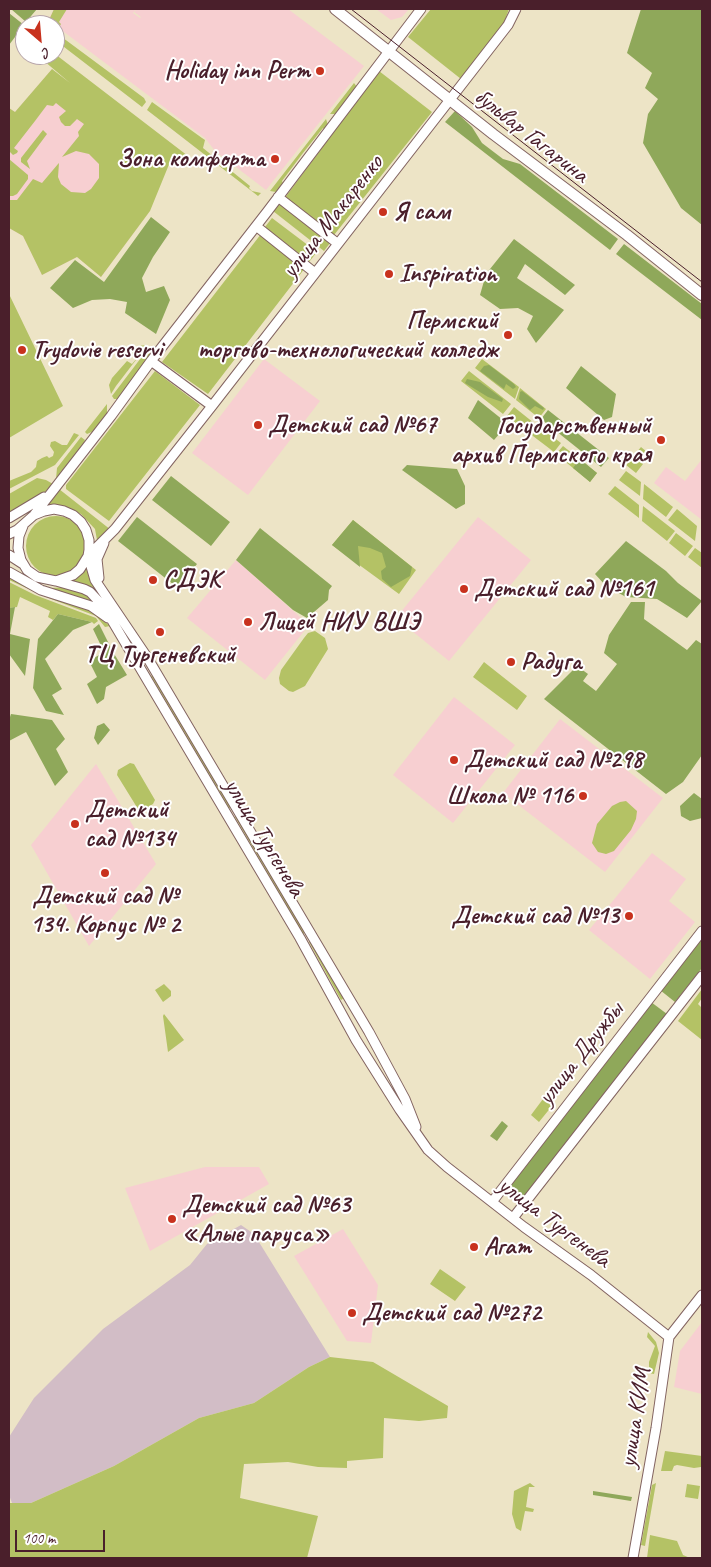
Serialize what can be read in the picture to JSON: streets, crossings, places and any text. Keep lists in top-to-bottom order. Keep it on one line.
{"streets":{"main road":["бульвар Гагарина","улица Макаренко","улица Тургенева","улица Дружбы","улица КИМ"]},"crossings":[["бульвар Гагарина","улица Макаренко"],["улица Макаренко","улица Тургенева"],["улица Тургенева","улица Дружбы"],["улица Тургенева","улица КИМ"]],"places":["Holiday inn Perm","Зона комфорта","Я сам","Inspiration","Пермский торгово-технологический колледж","Trydovie reservi","Детский сад №67","Государственный архив Пермского края","СДЭК","Детский сад №161","Лицей НИУ ВШЭ","ТЦ Тургеневский","Радуга","Детский сад №298","Школа № 116","Детский сад №134","Детский сад № 134. Корпус № 2","Детский сад №13","Детский сад №63 «Алые паруса»","Агат","Детский сад №272"],"scale_bar":"100 m","north":"bottom right"}
